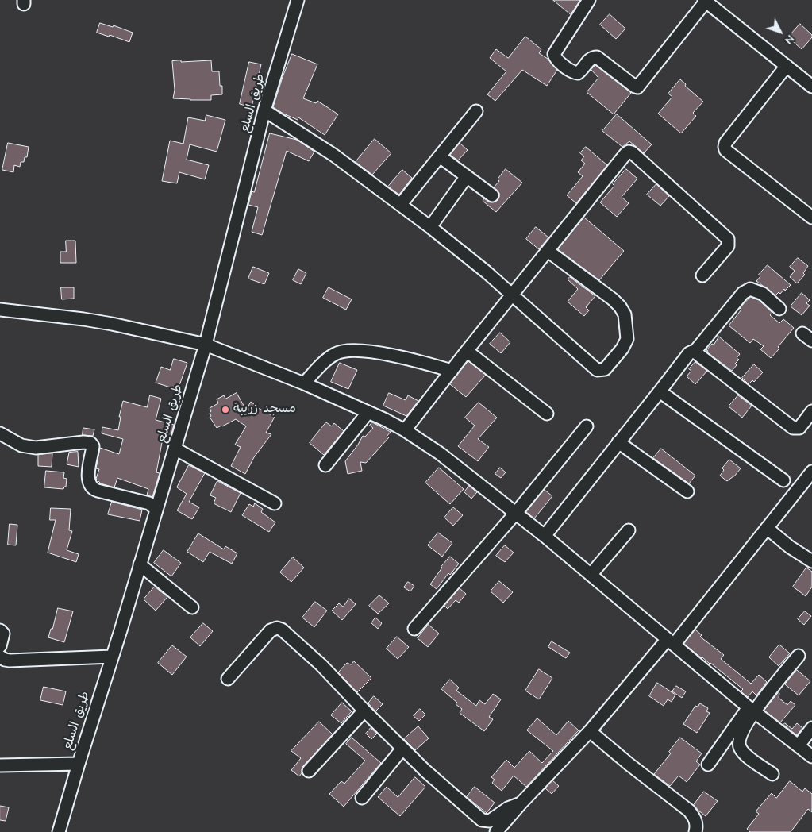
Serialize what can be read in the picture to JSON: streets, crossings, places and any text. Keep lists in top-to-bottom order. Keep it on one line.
{"streets":{"street":["طريق السلع"]},"places":["مسجد زريبة"],"north":"bottom right"}
